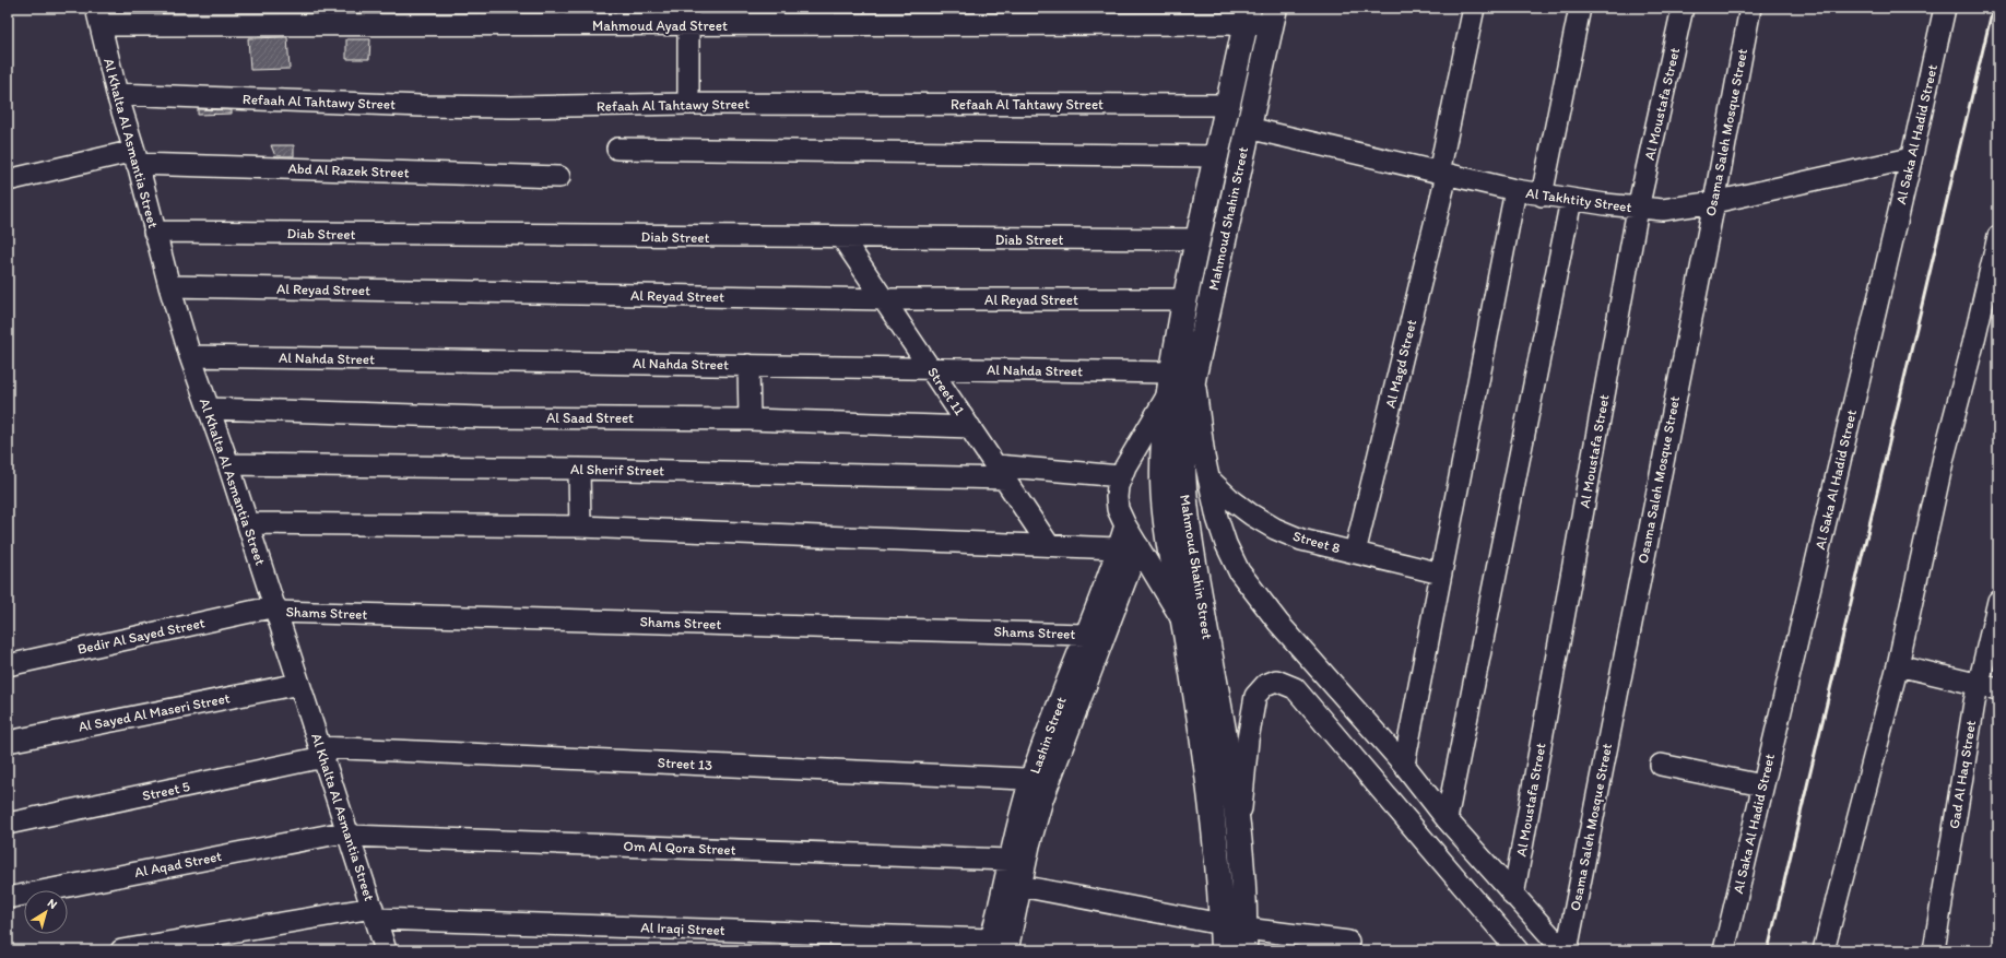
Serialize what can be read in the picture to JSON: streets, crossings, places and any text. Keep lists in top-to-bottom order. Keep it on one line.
{"streets":{"main road":["Mahmoud Shahin Street"],"street":["Mahmoud Ayad Street","Refaah Al Tahtawy Street","Al Moustafa Street","Osama Saleh Mosque Street","Al Saka Al Hadid Street","Al Khalta Al Asmantia Street","Abd Al Razek Street","Al Takhtity Street","Diab Street","Al Reyad Street","Al Nahda Street","Al Magd Street","Street 11","Al Saad Street","Al Sherif Street","Street 8","Shams Street","Bedir Al Sayed Street","Al Sayed Al Maseri Street","Lashin Street","Street 13","Gad Al Haq Street","Street 5","Om Al Qora Street","Al Aqad Street","Al Iraqi Street"]},"crossings":[["Mahmoud Ayad Street","Al Khalta Al Asmantia Street"],["Mahmoud Ayad Street","Mahmoud Shahin Street"],["Refaah Al Tahtawy Street","Al Khalta Al Asmantia Street"],["Refaah Al Tahtawy Street","Mahmoud Shahin Street"],["Al Moustafa Street","Al Takhtity Street"],["Osama Saleh Mosque Street","Al Takhtity Street"],["Al Saka Al Hadid Street","Al Takhtity Street"],["Al Khalta Al Asmantia Street","Abd Al Razek Street"],["Al Khalta Al Asmantia Street","Diab Street"],["Al Khalta Al Asmantia Street","Al Reyad Street"],["Al Khalta Al Asmantia Street","Al Nahda Street"],["Al Khalta Al Asmantia Street","Al Saad Street"],["Al Khalta Al Asmantia Street","Al Sherif Street"],["Al Khalta Al Asmantia Street","Shams Street"],["Al Khalta Al Asmantia Street","Bedir Al Sayed Street"],["Al Khalta Al Asmantia Street","Al Sayed Al Maseri Street"],["Al Khalta Al Asmantia Street","Street 13"],["Al Khalta Al Asmantia Street","Street 5"],["Al Khalta Al Asmantia Street","Om Al Qora Street"],["Al Khalta Al Asmantia Street","Al Aqad Street"],["Al Khalta Al Asmantia Street","Al Iraqi Street"],["Al Takhtity Street","Mahmoud Shahin Street"],["Al Takhtity Street","Al Magd Street"],["Mahmoud Shahin Street","Diab Street"],["Mahmoud Shahin Street","Al Reyad Street"],["Mahmoud Shahin Street","Al Nahda Street"],["Diab Street","Street 11"],["Al Reyad Street","Street 11"],["Al Nahda Street","Street 11"],["Al Magd Street","Street 8"],["Street 11","Al Saad Street"],["Street 11","Al Sherif Street"],["Shams Street","Bedir Al Sayed Street"],["Shams Street","Lashin Street"],["Lashin Street","Street 13"],["Lashin Street","Om Al Qora Street"],["Lashin Street","Al Iraqi Street"],["Street 13","Street 5"],["Om Al Qora Street","Al Aqad Street"]],"north":"top right"}
